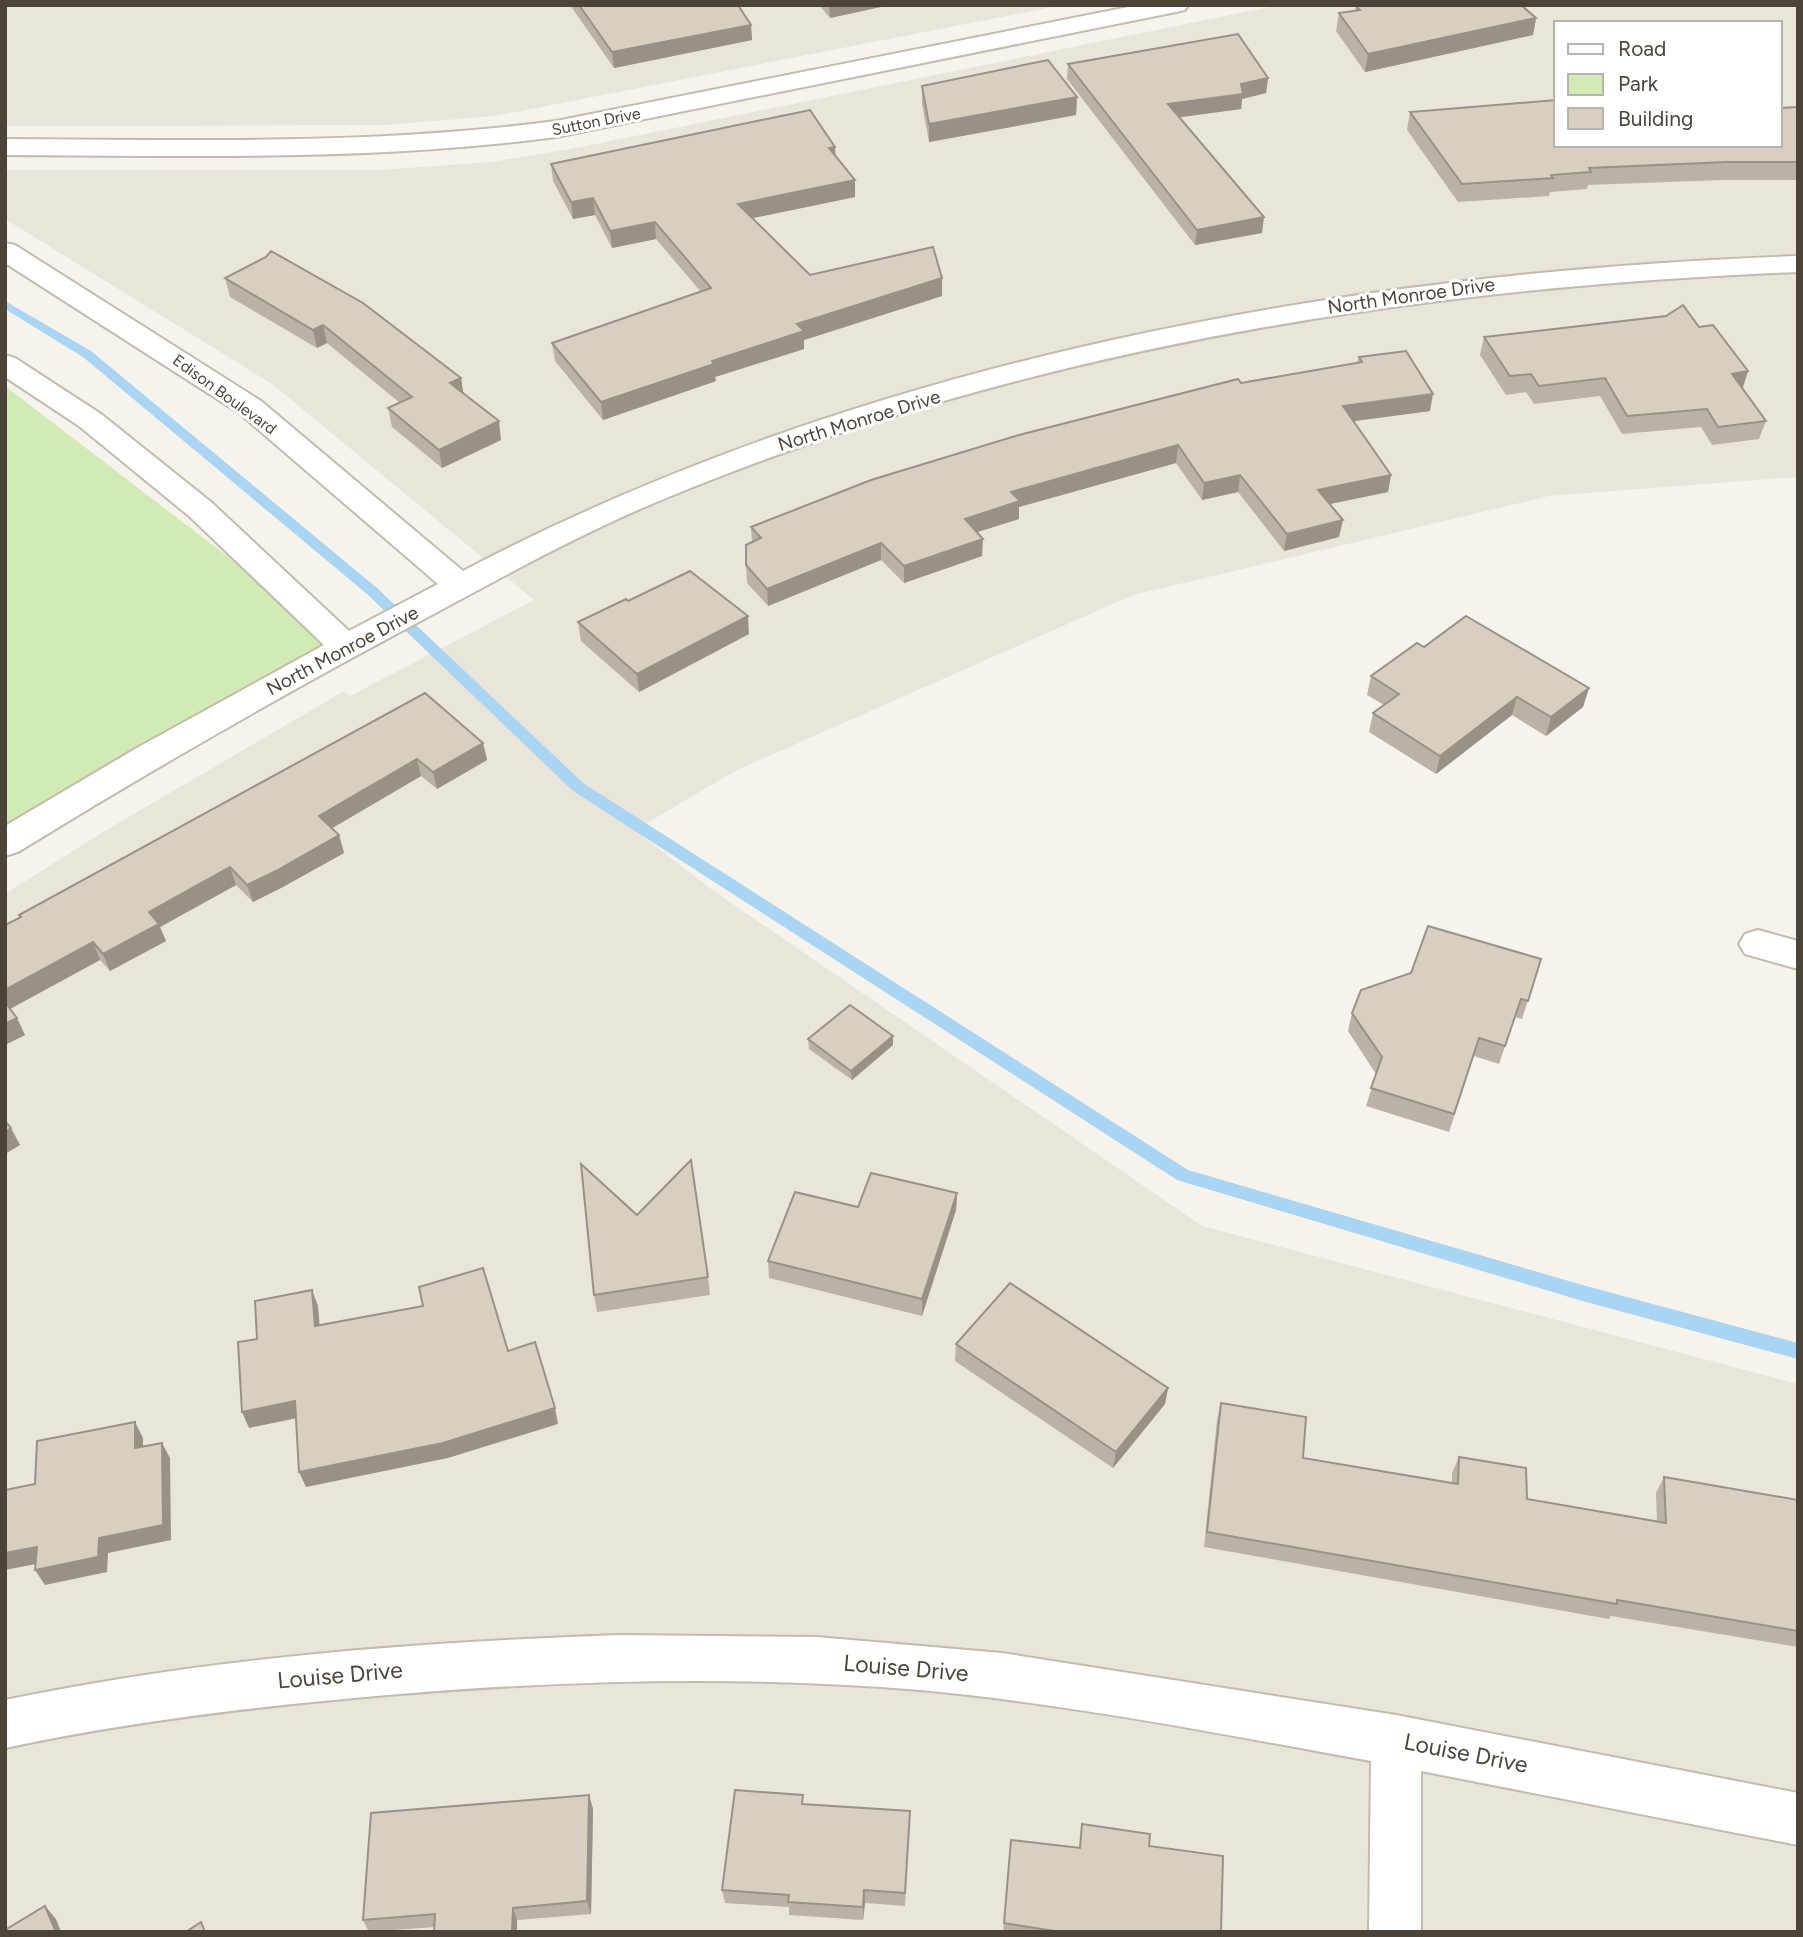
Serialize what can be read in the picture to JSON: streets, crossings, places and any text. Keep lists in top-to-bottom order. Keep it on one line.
{"streets":{"street":["Sutton Drive","North Monroe Drive","Edison Boulevard","Louise Drive"]},"crossings":[["North Monroe Drive","Edison Boulevard"]],"legend":["Road","Park","Building"]}
